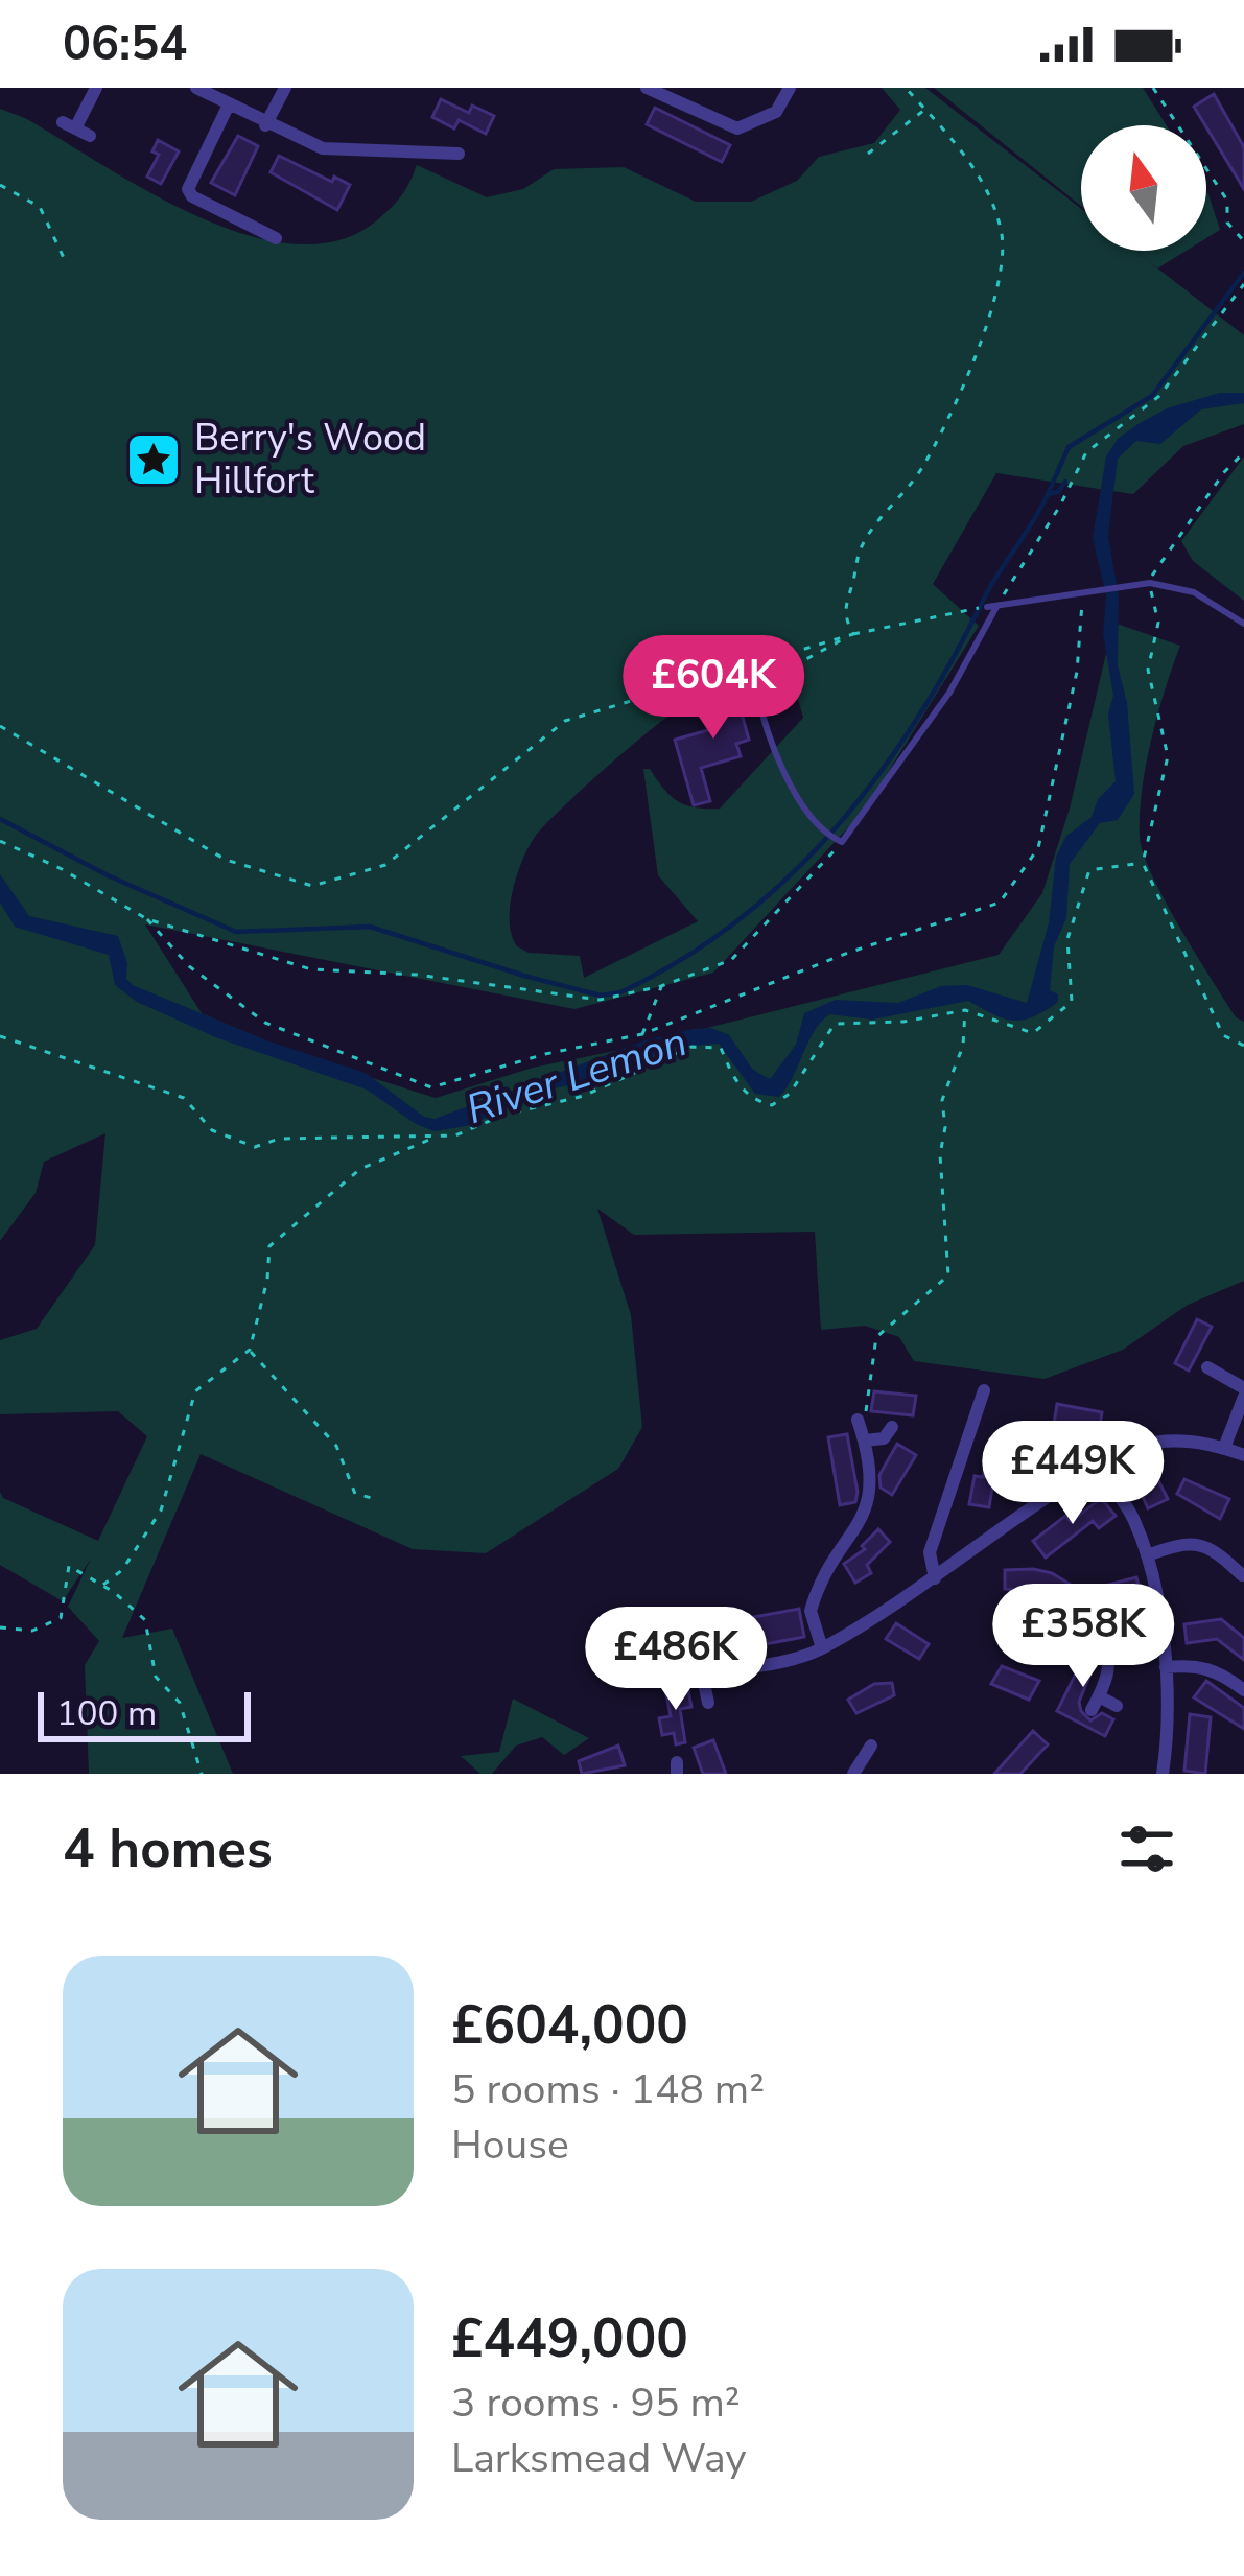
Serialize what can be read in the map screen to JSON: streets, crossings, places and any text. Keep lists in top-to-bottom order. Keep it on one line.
{"water":["River Lemon"],"places":{"place":["Berry's Wood Hillfort"]},"scale_bar":"100 m","north":"top","page":{"status":"06:54","price":["£604K","£449K","£358K","£486K"],"scale":"100 m","heading":"4 homes","list":[{"name":"£604,000","note":"5 rooms · 148 m² · House"},{"name":"£449,000","note":"3 rooms · 95 m² · Larksmead Way"}]}}
